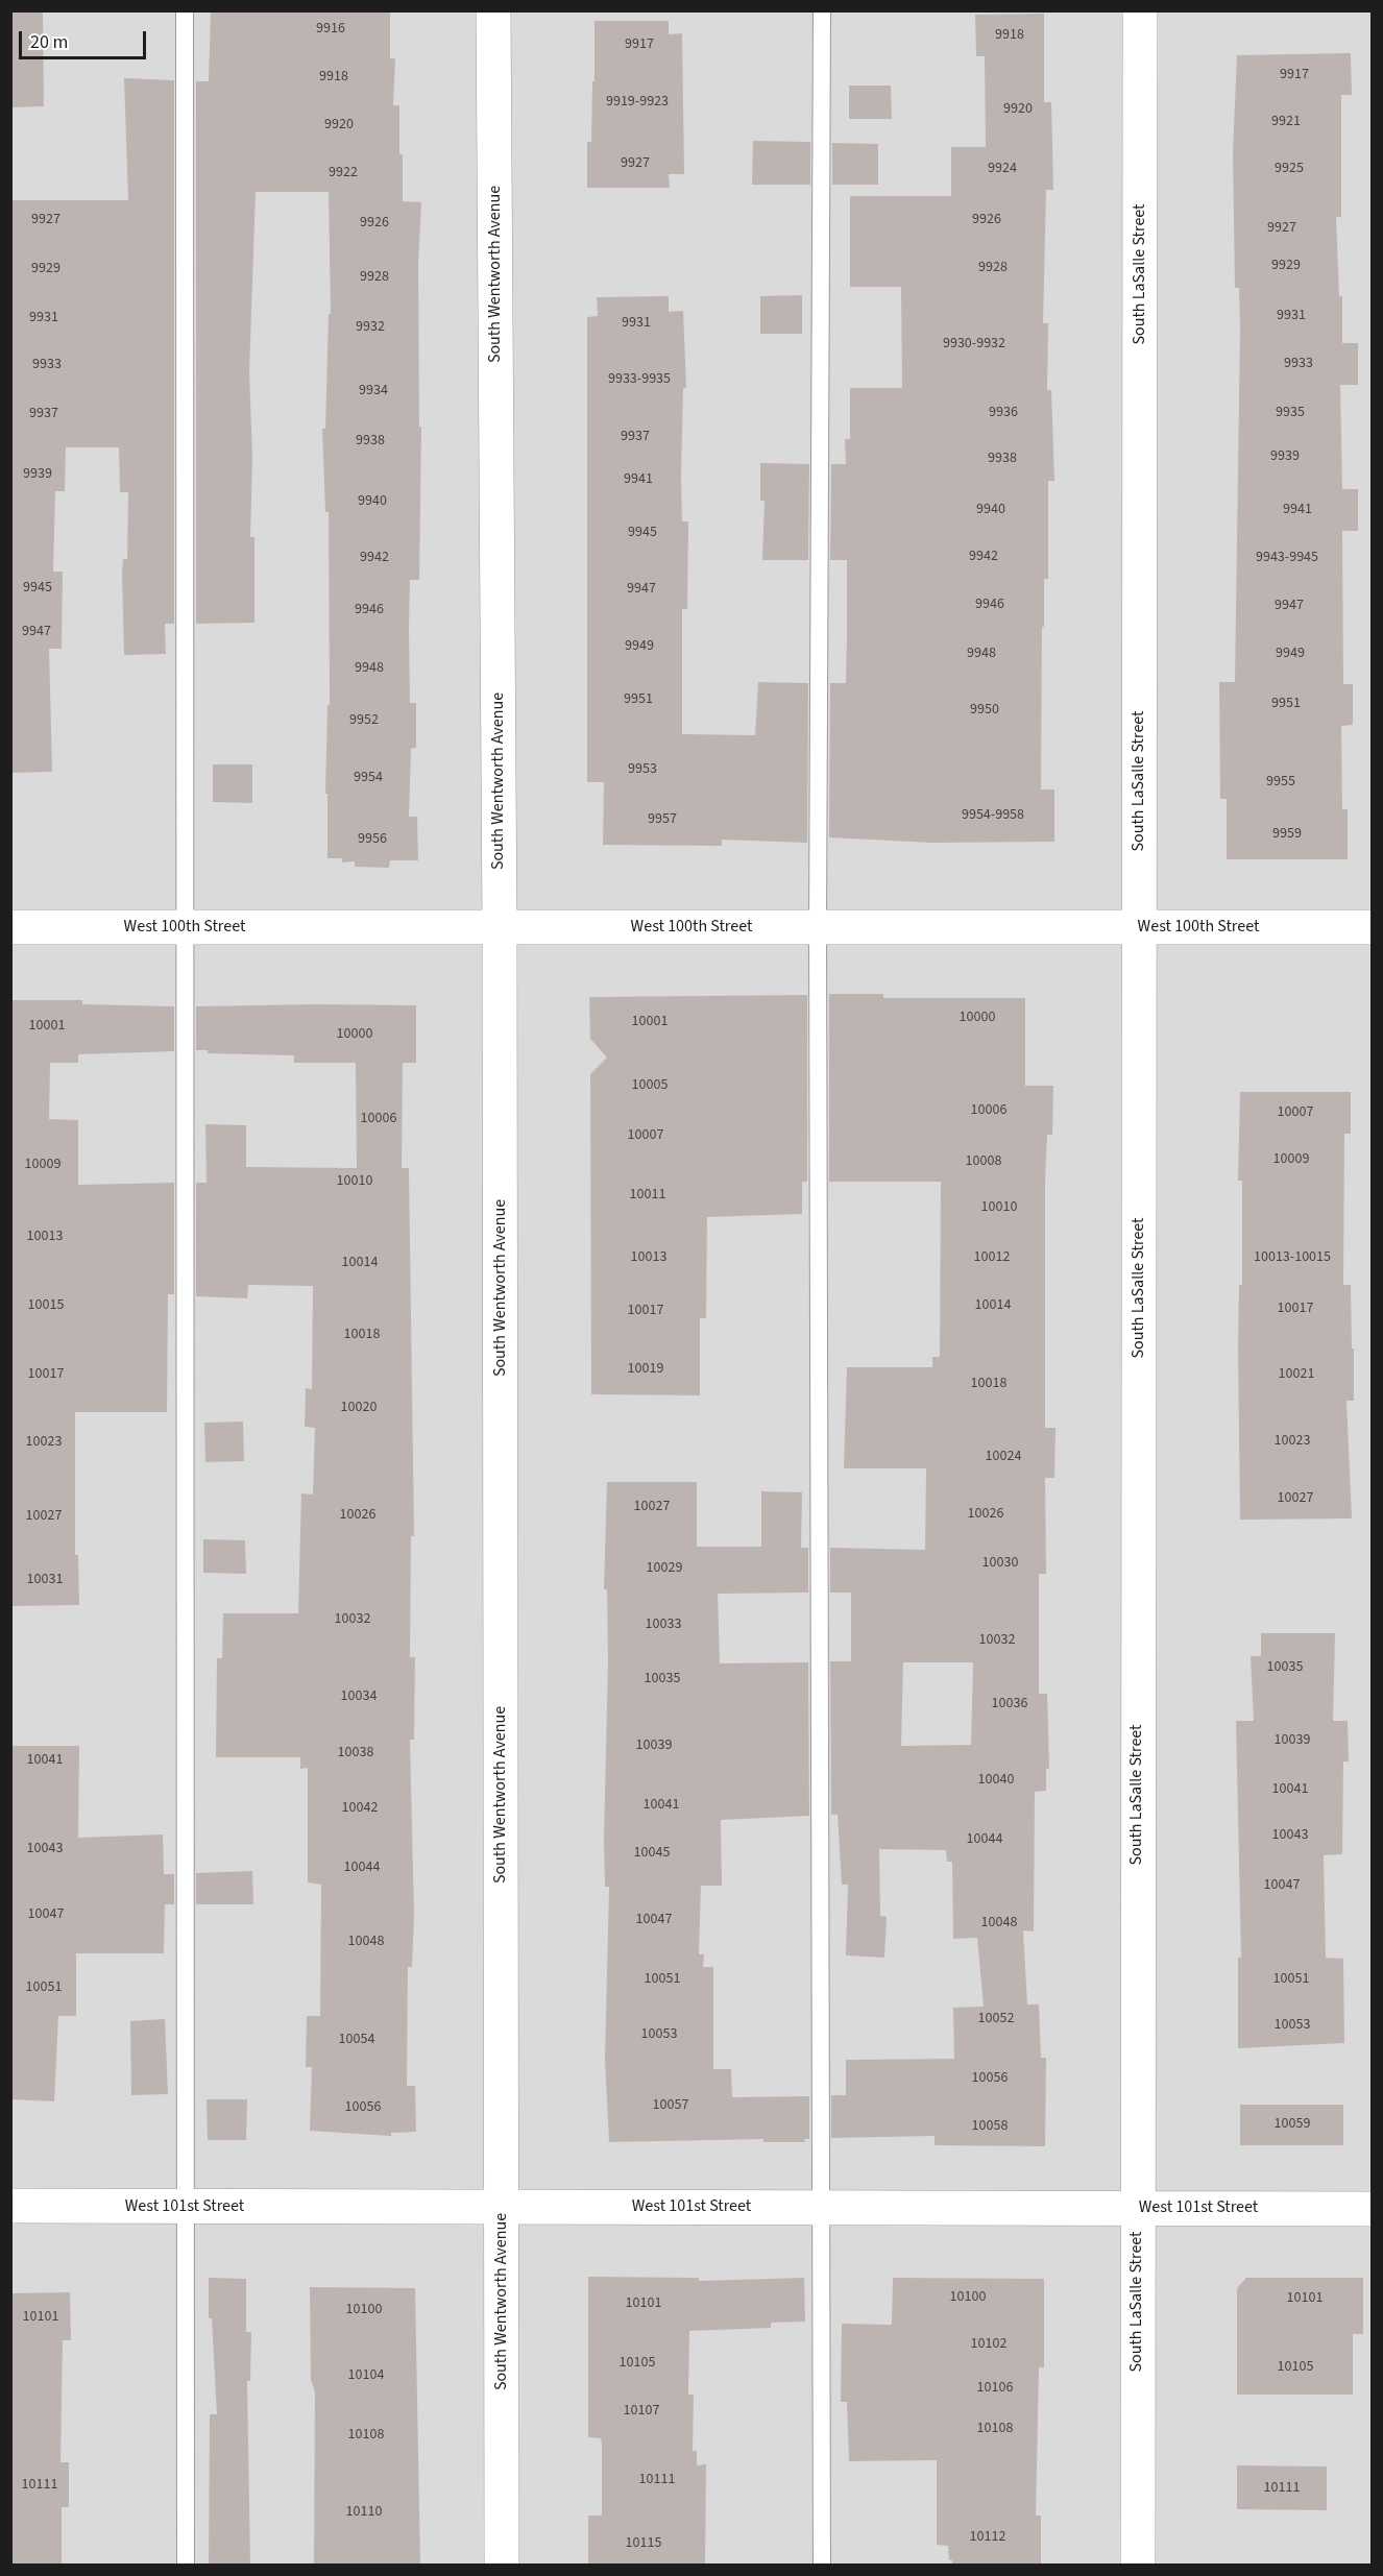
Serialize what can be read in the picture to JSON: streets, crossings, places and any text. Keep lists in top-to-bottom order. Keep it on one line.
{"streets":{"street":["South Wentworth Avenue","South LaSalle Street","West 100th Street","West 101st Street"]},"crossings":[["South Wentworth Avenue","West 100th Street"],["South Wentworth Avenue","West 101st Street"],["South LaSalle Street","West 100th Street"],["South LaSalle Street","West 101st Street"]],"house_numbers":["9916","9918","9917","9917","9918","9919-9923","9920","9921","9920","9927","9924","9925","9922","9927","9926","9926","9927","9929","9928","9929","9928","9931","9931","9931","9932","9930-9932","9933","9933","9933-9935","9934","9936","9935","9937","9937","9938","9939","9938","9939","9941","9940","9940","9941","9945","9942","9942","9943-9945","9945","9947","9946","9947","9946","9947","9949","9948","9949","9948","9951","9951","9950","9952","9953","9954","9955","9954-9958","9957","9959","9956","10000","10001","10001","10000","10005","10006","10007","10006","10007","10009","10008","10009","10010","10011","10010","10013","10013","10012","10013-10015","10014","10015","10014","10017","10017","10018","10019","10017","10021","10018","10020","10023","10023","10024","10027","10027","10026","10026","10027","10030","10029","10031","10032","10033","10032","10035","10035","10034","10036","10039","10039","10038","10041","10040","10041","10041","10042","10043","10044","10043","10045","10044","10047","10047","10047","10048","10048","10051","10051","10051","10052","10053","10053","10054","10056","10057","10056","10059","10058","10100","10101","10101","10100","10101","10102","10105","10105","10104","10106","10107","10108","10108","10111","10111","10111","10110","10112","10115"],"scale_bar":"20 m"}
